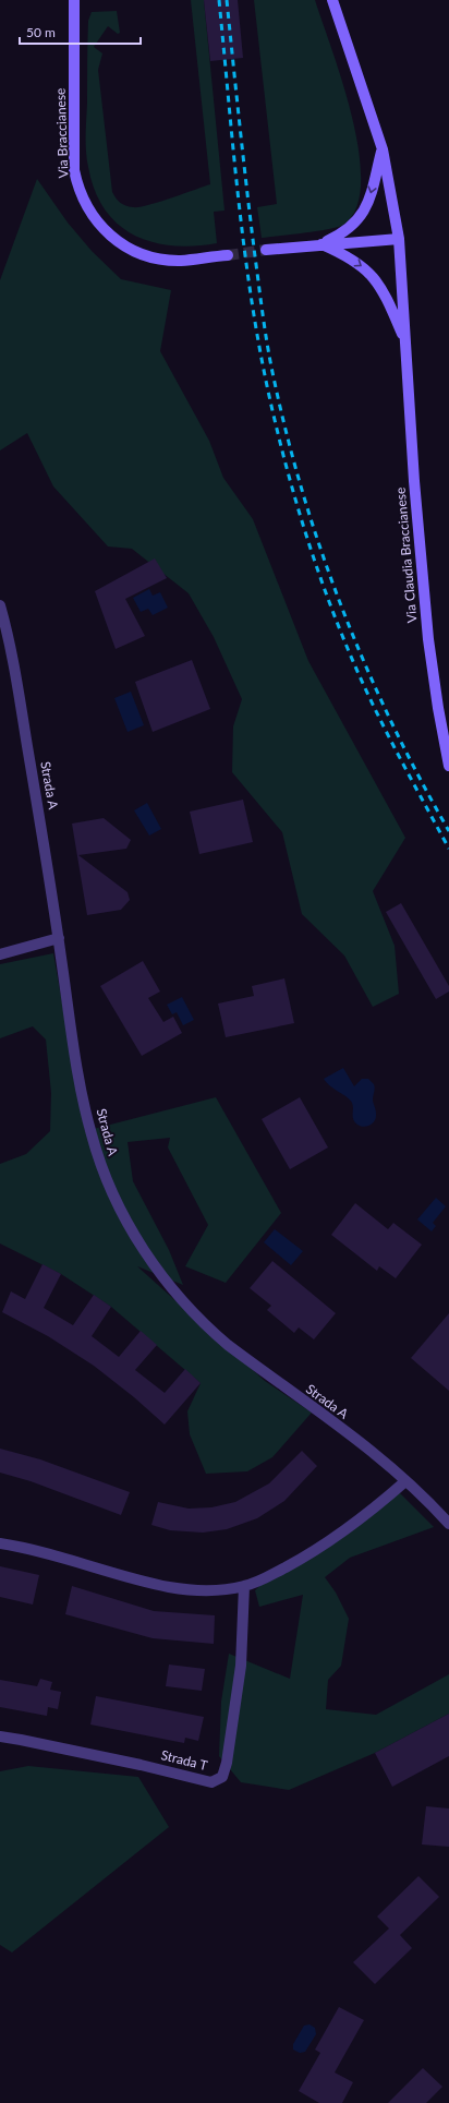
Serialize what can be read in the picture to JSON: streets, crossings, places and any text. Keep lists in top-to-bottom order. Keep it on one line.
{"streets":{"main road":["Via Braccianese","Via Claudia Braccianese"],"street":["Strada A","Strada T"]},"scale_bar":"50 m"}
